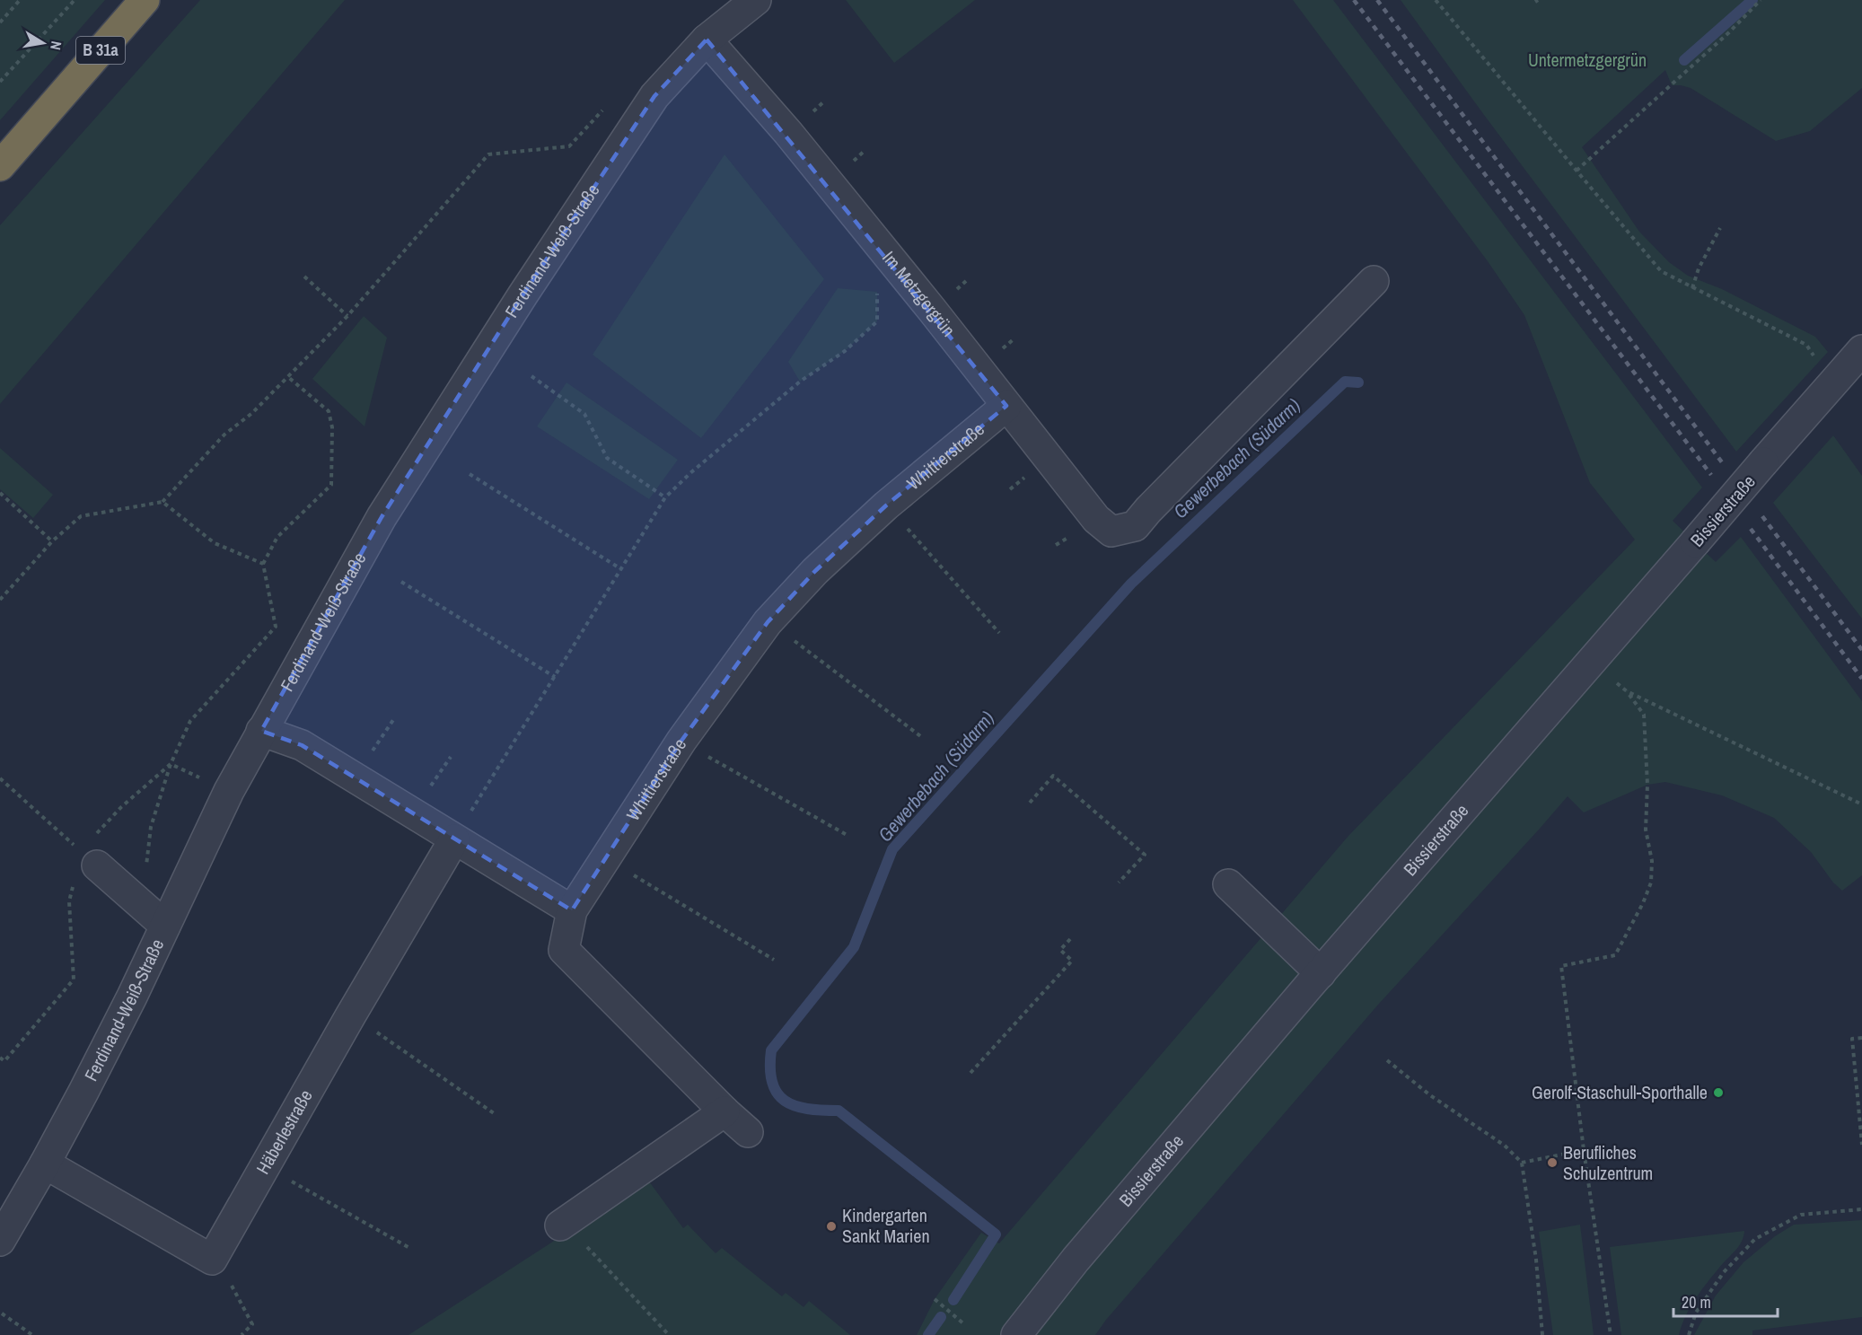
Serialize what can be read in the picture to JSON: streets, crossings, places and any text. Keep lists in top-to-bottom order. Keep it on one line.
{"streets":{"highway":["B 31a"],"street":["Ferdinand-Weiß-Straße","Im Metzgergrün","Whittierstraße","Bissierstraße","Häberlestraße"]},"crossings":[["Ferdinand-Weiß-Straße","Im Metzgergrün"],["Im Metzgergrün","Whittierstraße"]],"water":["Gewerbebach (Südarm)"],"parks":["Untermetzgergrün"],"places":["Gerolf-Staschull-Sporthalle","Berufliches Schulzentrum","Kindergarten Sankt Marien"],"scale_bar":"20 m","north":"right"}
